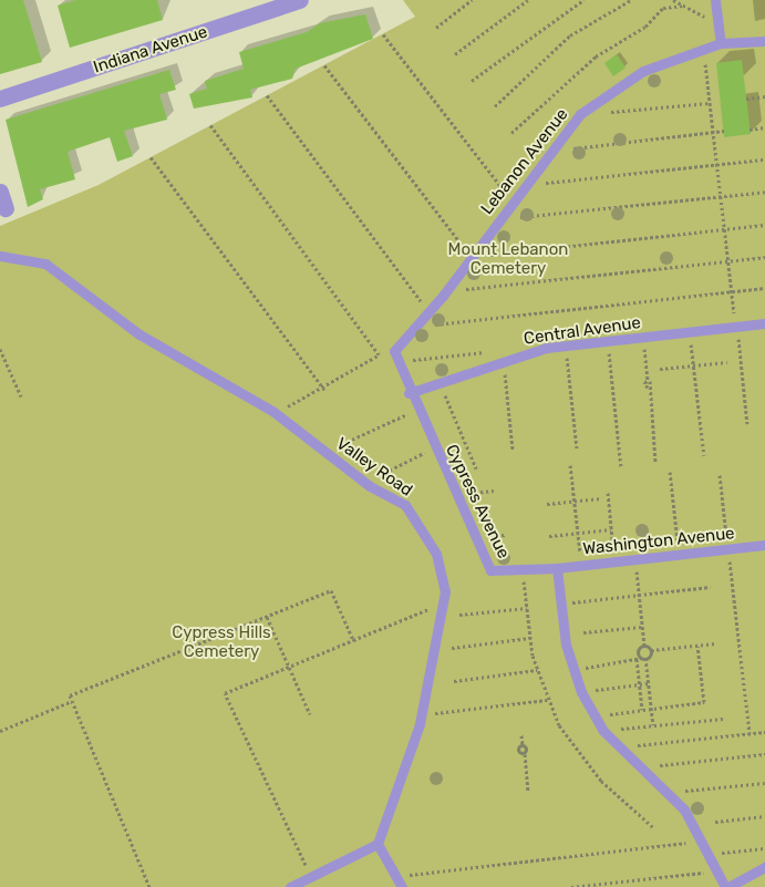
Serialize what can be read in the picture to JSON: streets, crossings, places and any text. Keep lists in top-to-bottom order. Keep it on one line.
{"streets":{"street":["Indiana Avenue"],"lane":["Lebanon Avenue","Central Avenue","Valley Road","Cypress Avenue","Washington Avenue"]},"crossings":[["Lebanon Avenue","Cypress Avenue"],["Central Avenue","Cypress Avenue"],["Cypress Avenue","Washington Avenue"]],"parks":["Mount Lebanon Cemetery","Cypress Hills Cemetery"]}
